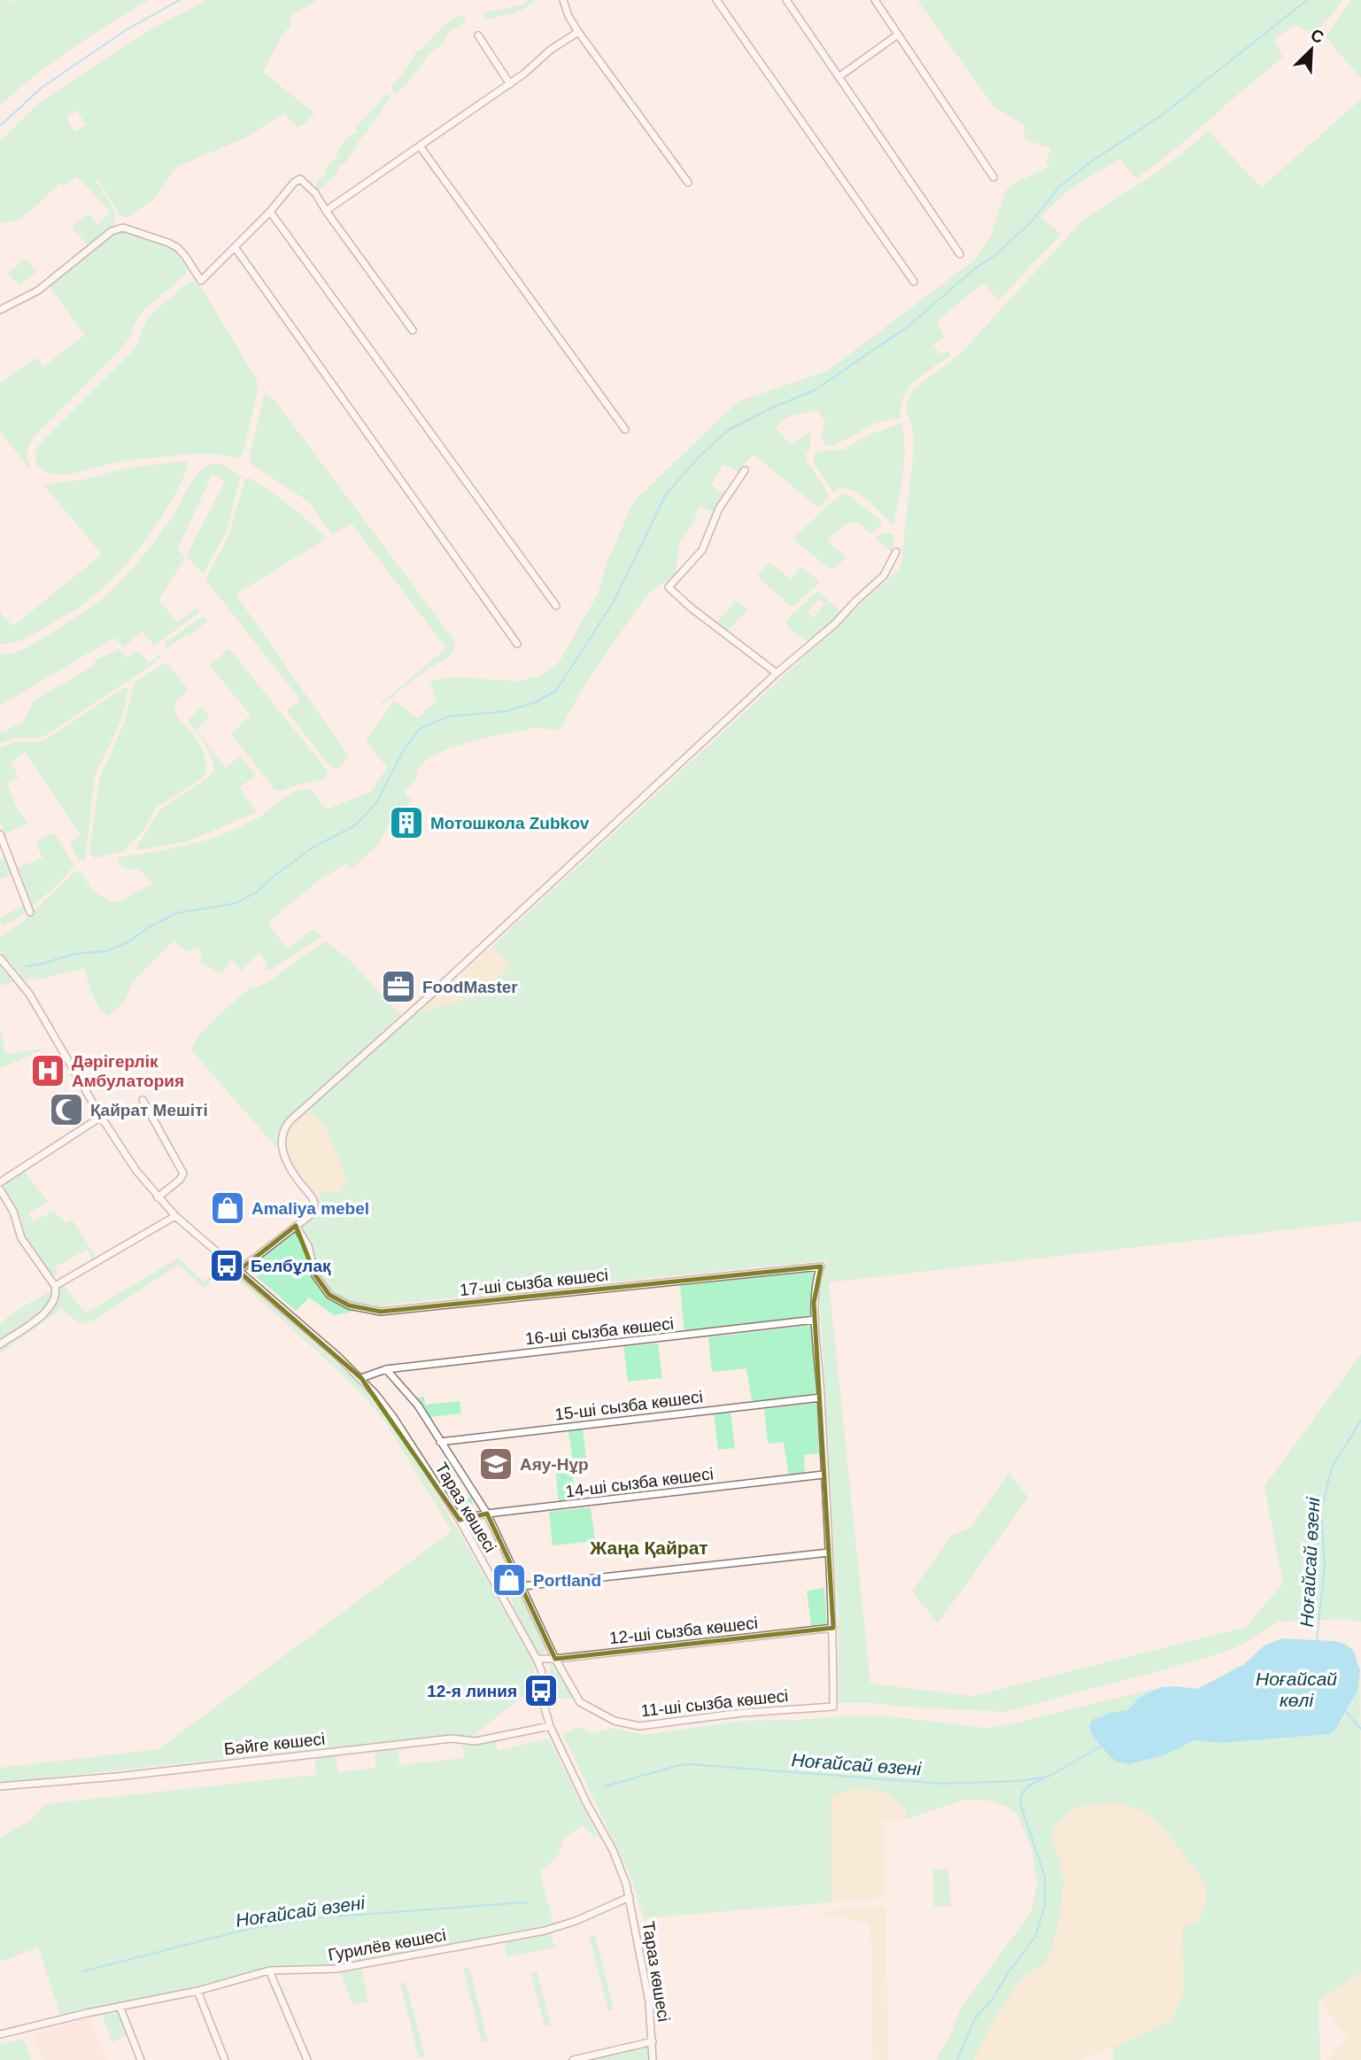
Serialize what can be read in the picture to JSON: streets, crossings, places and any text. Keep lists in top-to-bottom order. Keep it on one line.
{"streets":{"street":["17-ші сызба көшесі","16-ші сызба көшесі","15-ші сызба көшесі","14-ші сызба көшесі","Тараз көшесі","12-ші сызба көшесі","11-ші сызба көшесі","Бәйге көшесі","Гурилёв көшесі"]},"crossings":[["17-ші сызба көшесі","16-ші сызба көшесі"],["16-ші сызба көшесі","Тараз көшесі"],["16-ші сызба көшесі","11-ші сызба көшесі"],["15-ші сызба көшесі","11-ші сызба көшесі"],["14-ші сызба көшесі","Тараз көшесі"],["14-ші сызба көшесі","11-ші сызба көшесі"],["Тараз көшесі","12-ші сызба көшесі"],["Тараз көшесі","Бәйге көшесі"],["Тараз көшесі","Гурилёв көшесі"],["12-ші сызба көшесі","11-ші сызба көшесі"]],"districts":["Жаңа Қайрат"],"water":["Ноғайсай өзені","Ноғайсай көлі"],"places":{"building":["Мотошкола Zubkov"],"office":["FoodMaster"],"hospital":["Дәрігерлік Амбулатория"],"mosque":["Қайрат Мешіті"],"shop":["Amaliya mebel","Portland"],"bus stop":["Белбұлақ","12-я линия"],"school or university":["Аяу-Нұр"]},"north":"top right"}
